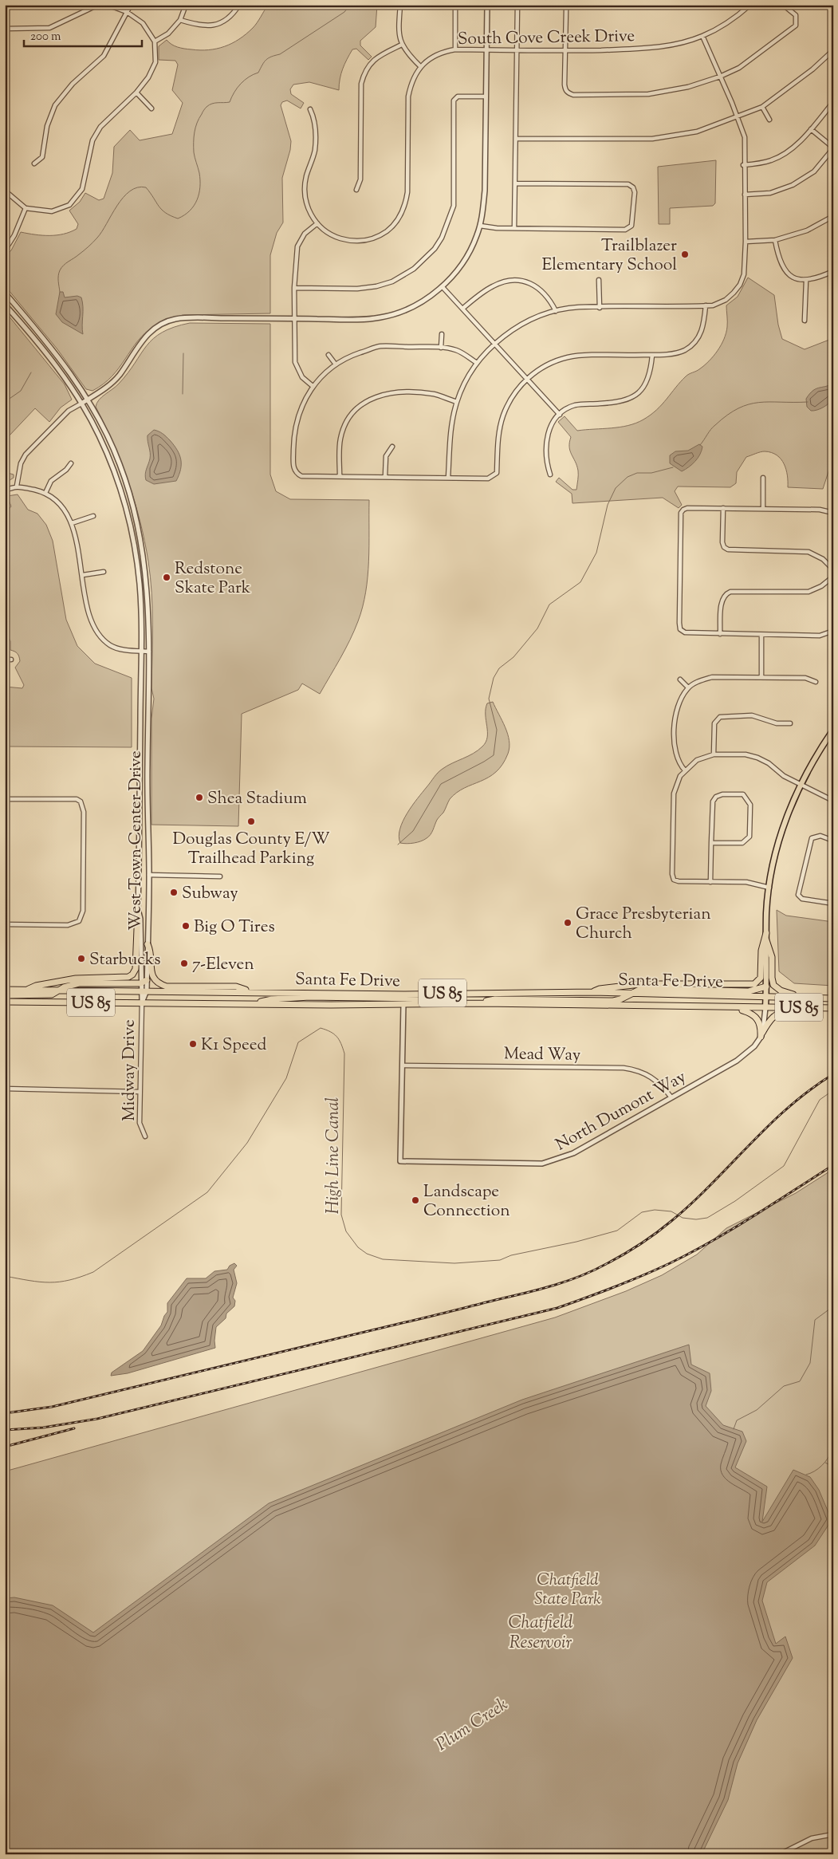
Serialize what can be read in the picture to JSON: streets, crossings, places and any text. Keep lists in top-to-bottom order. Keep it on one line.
{"streets":{"highway":["Santa Fe Drive","US 85"],"street":["South Cove Creek Drive","West Town Center Drive","Mead Way","Midway Drive","North Dumont Way"]},"crossings":[["West Town Center Drive","Santa Fe Drive"],["West Town Center Drive","Midway Drive"],["Santa Fe Drive","Midway Drive"],["Mead Way","North Dumont Way"]],"water":["High Line Canal","Chatfield Reservoir","Plum Creek"],"parks":["Chatfield State Park"],"places":["Trailblazer Elementary School","Redstone Skate Park","Shea Stadium","Douglas County E/W Trailhead Parking","Subway","Grace Presbyterian Church","Big O Tires","Starbucks","7-Eleven","K1 Speed","Landscape Connection"],"scale_bar":"200 m"}
